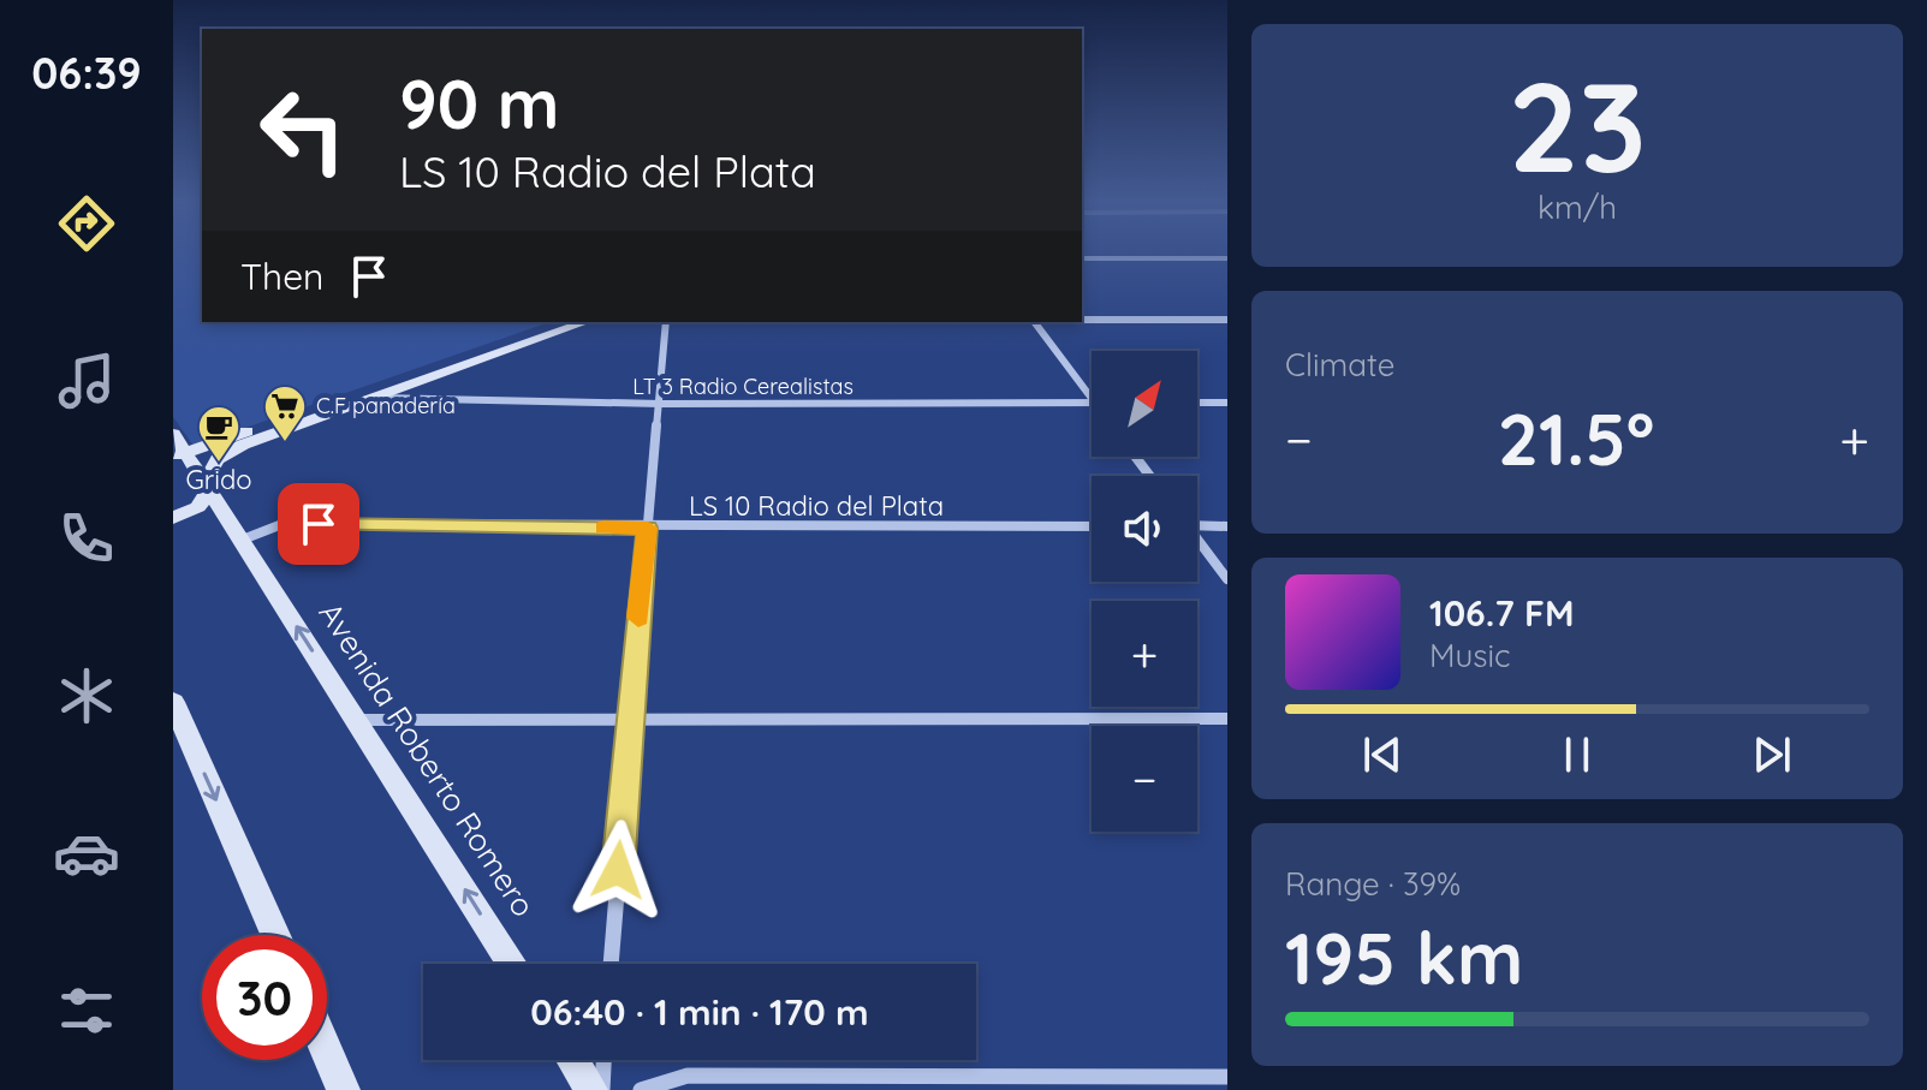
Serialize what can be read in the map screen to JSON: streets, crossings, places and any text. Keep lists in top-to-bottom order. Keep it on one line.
{"streets":{"main road":["Avenida Roberto Romero"],"street":["LT 3 Radio Cerealistas","LS 10 Radio del Plata"]},"crossings":[["LS 10 Radio del Plata","Avenida Roberto Romero"]],"places":{"supermarket":["C.F panadería"],"cafe":["Grido"]},"north":"top right","page":{"tabs":"06:39","tile":[["23","km/h"],"Climate",["Range · 39%","195 km"]],"turn":["90 m","LS 10 Radio del Plata"],"then":"Then","map_buttons":["+","−"],"heat":["−","21.5°","+"],"song":["106.7 FM","Music"],"limit":"30","trip":"06:40 · 1 min · 170 m"}}
